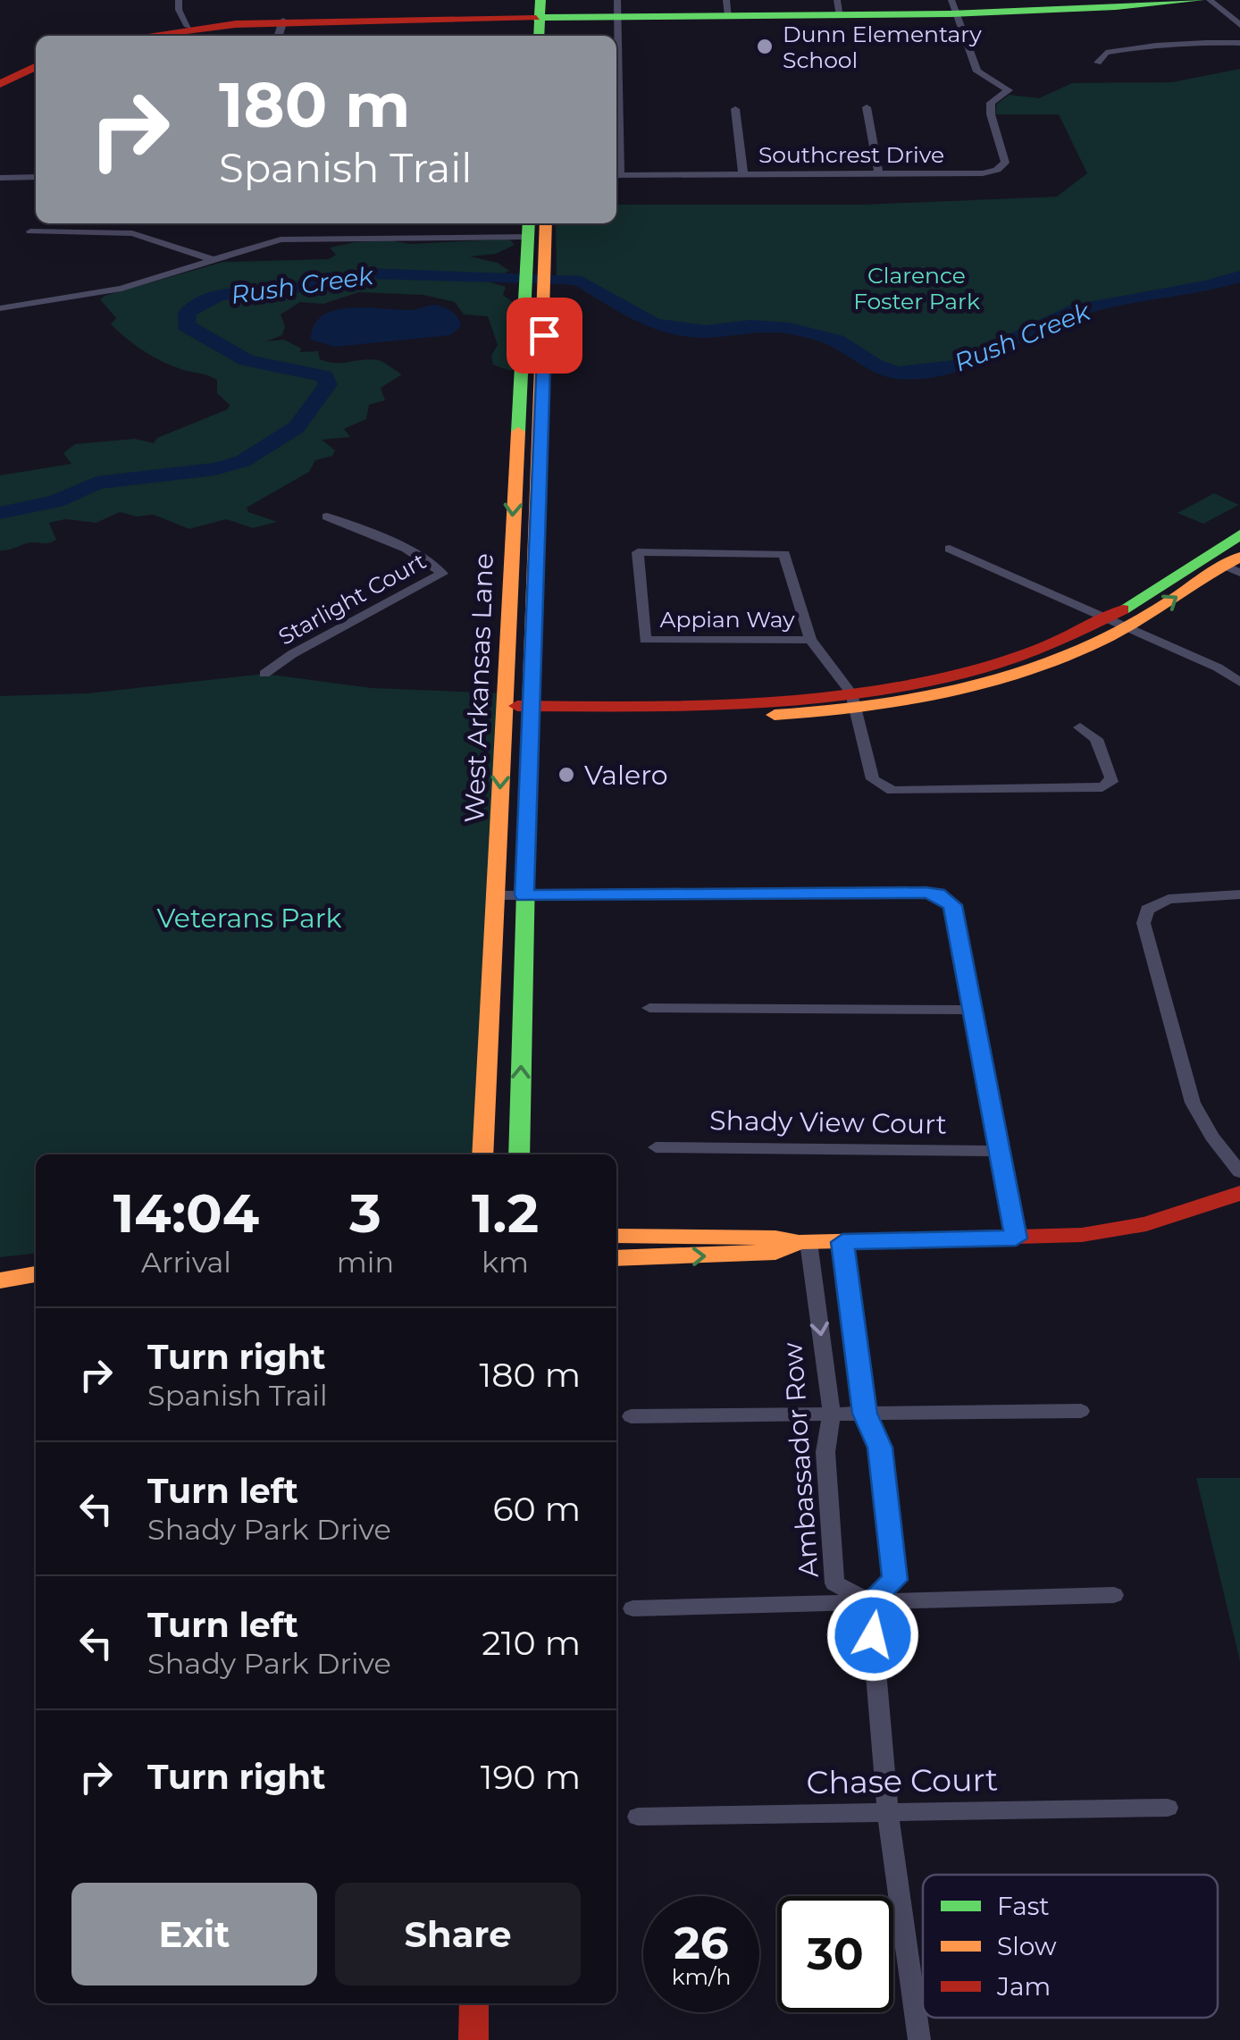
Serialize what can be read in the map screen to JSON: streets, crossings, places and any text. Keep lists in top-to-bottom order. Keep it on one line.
{"streets":{"main road":["West Arkansas Lane"],"street":["Southcrest Drive","Starlight Court","Appian Way","Shady View Court","Ambassador Row","Chase Court"]},"water":["Rush Creek"],"parks":["Clarence Foster Park","Veterans Park"],"places":["Dunn Elementary School","Valero"],"legend":["Fast","Slow","Jam"],"page":{"turn":["180 m","Spanish Trail"],"eta":["14:04","Arrival","3","min","1.2","km"],"list":[{"name":"Turn right","note":"Spanish Trail","value":"180 m"},{"name":"Turn left","note":"Shady Park Drive","value":"60 m"},{"name":"Turn left","note":"Shady Park Drive","value":"210 m"},{"name":"Turn right","value":"190 m"}],"buttons":["Exit","Share"],"speed":"26 km/h","limit":"30"}}
